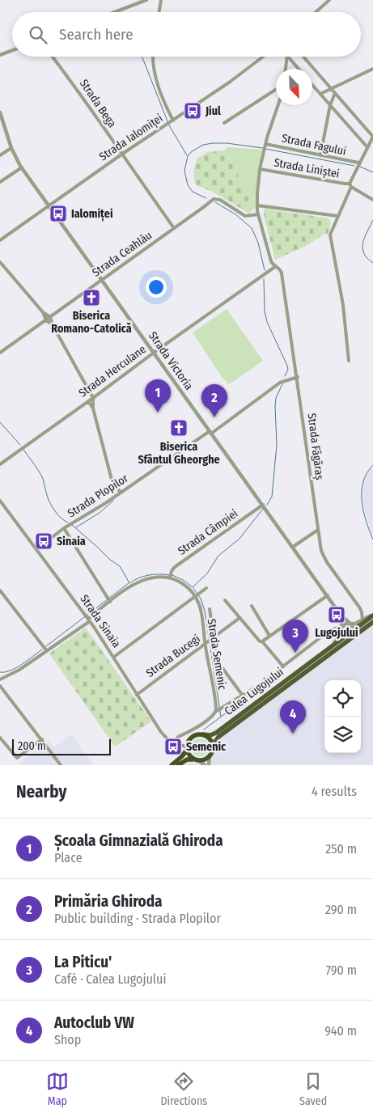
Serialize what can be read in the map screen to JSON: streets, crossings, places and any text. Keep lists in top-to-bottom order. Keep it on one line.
{"streets":{"main road":["Calea Lugojului"],"street":["Strada Bega","Strada Ialomiței","Strada Fagului","Strada Liniștei","Strada Ceahlău","Strada Victoria","Strada Herculane","Strada Făgăraș","Strada Plopilor","Strada Câmpiei","Strada Sinaia","Strada Semenic","Strada Bucegi"]},"crossings":[["Strada Bega","Strada Ialomiței"],["Strada Bega","Strada Ceahlău"],["Strada Ialomiței","Strada Victoria"],["Strada Fagului","Strada Făgăraș"],["Strada Liniștei","Strada Făgăraș"],["Strada Ceahlău","Strada Victoria"],["Strada Ceahlău","Strada Făgăraș"],["Strada Victoria","Strada Herculane"],["Strada Victoria","Strada Plopilor"],["Strada Victoria","Strada Câmpiei"],["Strada Victoria","Calea Lugojului"],["Strada Herculane","Strada Făgăraș"],["Strada Făgăraș","Strada Plopilor"],["Strada Plopilor","Strada Sinaia"],["Strada Sinaia","Strada Bucegi"],["Strada Sinaia","Calea Lugojului"],["Strada Semenic","Strada Bucegi"]],"places":{"bus stop":["Jiul","Ialomiței","Sinaia","Lugojului","Semenic"],"church":["Biserica Romano-Catolică","Biserica Sfântul Gheorghe"]},"scale_bar":"200 m","north":"bottom right","page":{"search":"Search here","pins":["1","2","3","4"],"scale":"200 m","heading":["Nearby","4 results"],"list":[{"mark":"1","name":"Școala Gimnazială Ghiroda","note":"Place","value":"250 m"},{"mark":"2","name":"Primăria Ghiroda","note":"Public building · Strada Plopilor","value":"290 m"},{"mark":"3","name":"La Piticu'","note":"Café · Calea Lugojului","value":"790 m"},{"mark":"4","name":"Autoclub VW","note":"Shop","value":"940 m"}],"nav":["Map","Directions","Saved"]}}
